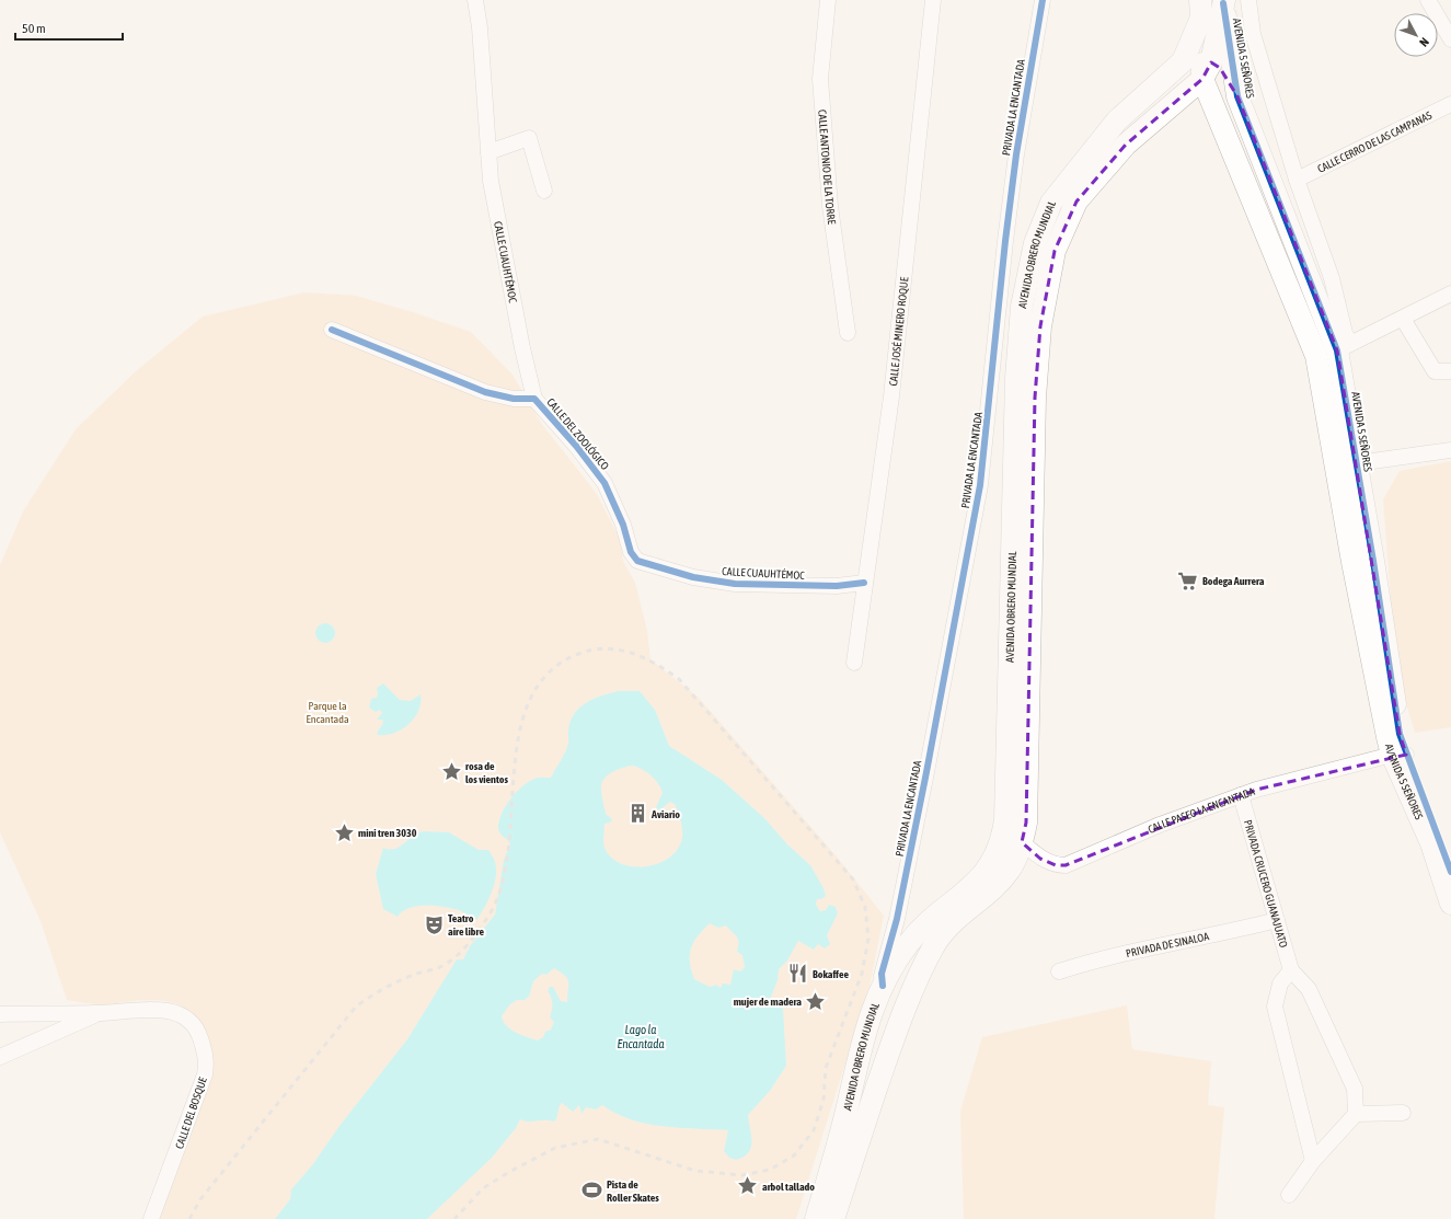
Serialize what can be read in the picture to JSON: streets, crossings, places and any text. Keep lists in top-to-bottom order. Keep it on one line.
{"streets":{"main road":["AVENIDA 5 SEÑORES","AVENIDA OBRERO MUNDIAL"],"street":["PRIVADA LA ENCANTADA","CALLE CERRO DE LAS CAMPANAS","CALLE ANTONIO DE LA TORRE","CALLE CUAUHTÉMOC","CALLE JOSÉ MINERO ROQUE","CALLE DEL ZOOLÓGICO","CALLE PASEO LA ENCANTADA","PRIVADA CRUCERO GUANAJUATO","PRIVADA DE SINALOA","CALLE DEL BOSQUE"]},"crossings":[["AVENIDA 5 SEÑORES","AVENIDA OBRERO MUNDIAL"],["AVENIDA 5 SEÑORES","CALLE PASEO LA ENCANTADA"],["PRIVADA LA ENCANTADA","AVENIDA OBRERO MUNDIAL"],["AVENIDA OBRERO MUNDIAL","CALLE PASEO LA ENCANTADA"],["CALLE CUAUHTÉMOC","CALLE JOSÉ MINERO ROQUE"],["CALLE CUAUHTÉMOC","CALLE DEL ZOOLÓGICO"],["CALLE PASEO LA ENCANTADA","PRIVADA CRUCERO GUANAJUATO"],["PRIVADA CRUCERO GUANAJUATO","PRIVADA DE SINALOA"]],"water":["Lago la Encantada"],"parks":["Parque la Encantada"],"places":{"supermarket":["Bodega Aurrera"],"place":["rosa de los vientos","mini tren 3030","mujer de madera","arbol tallado"],"building":["Aviario"],"theatre":["Teatro aire libre"],"restaurant":["Bokaffee"],"sports":["Pista de Roller Skates"]},"scale_bar":"50 m","north":"bottom right"}
